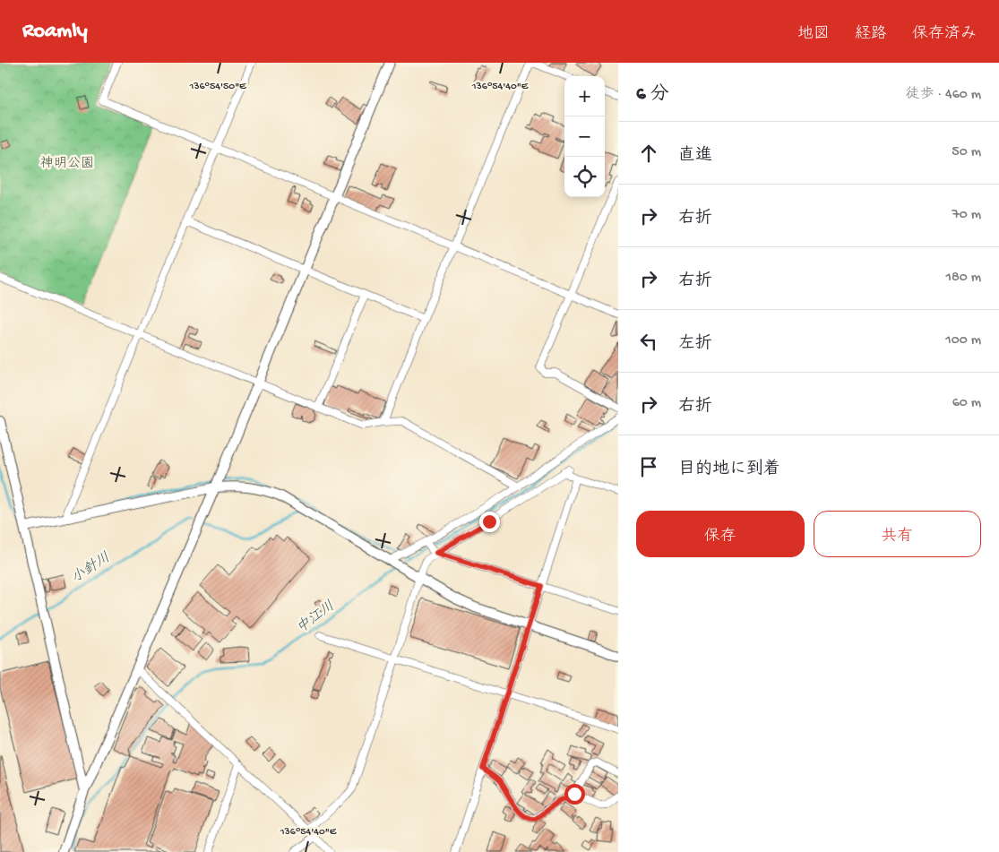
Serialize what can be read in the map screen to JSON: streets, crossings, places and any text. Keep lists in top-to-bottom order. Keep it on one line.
{"water":["小針川","中江川"],"parks":["神明公園"],"page":{"header":"Roamly","nav":["地図","経路","保存済み"],"heading":["6 分","徒歩 · 460 m"],"map_buttons":["+","−"],"list":[["直進","50 m"],["右折","70 m"],["右折","180 m"],["左折","100 m"],["右折","60 m"],"目的地に到着"],"buttons":["保存","共有"]},"coordinates":["136°54'50\"E","136°54'40\"E"]}
